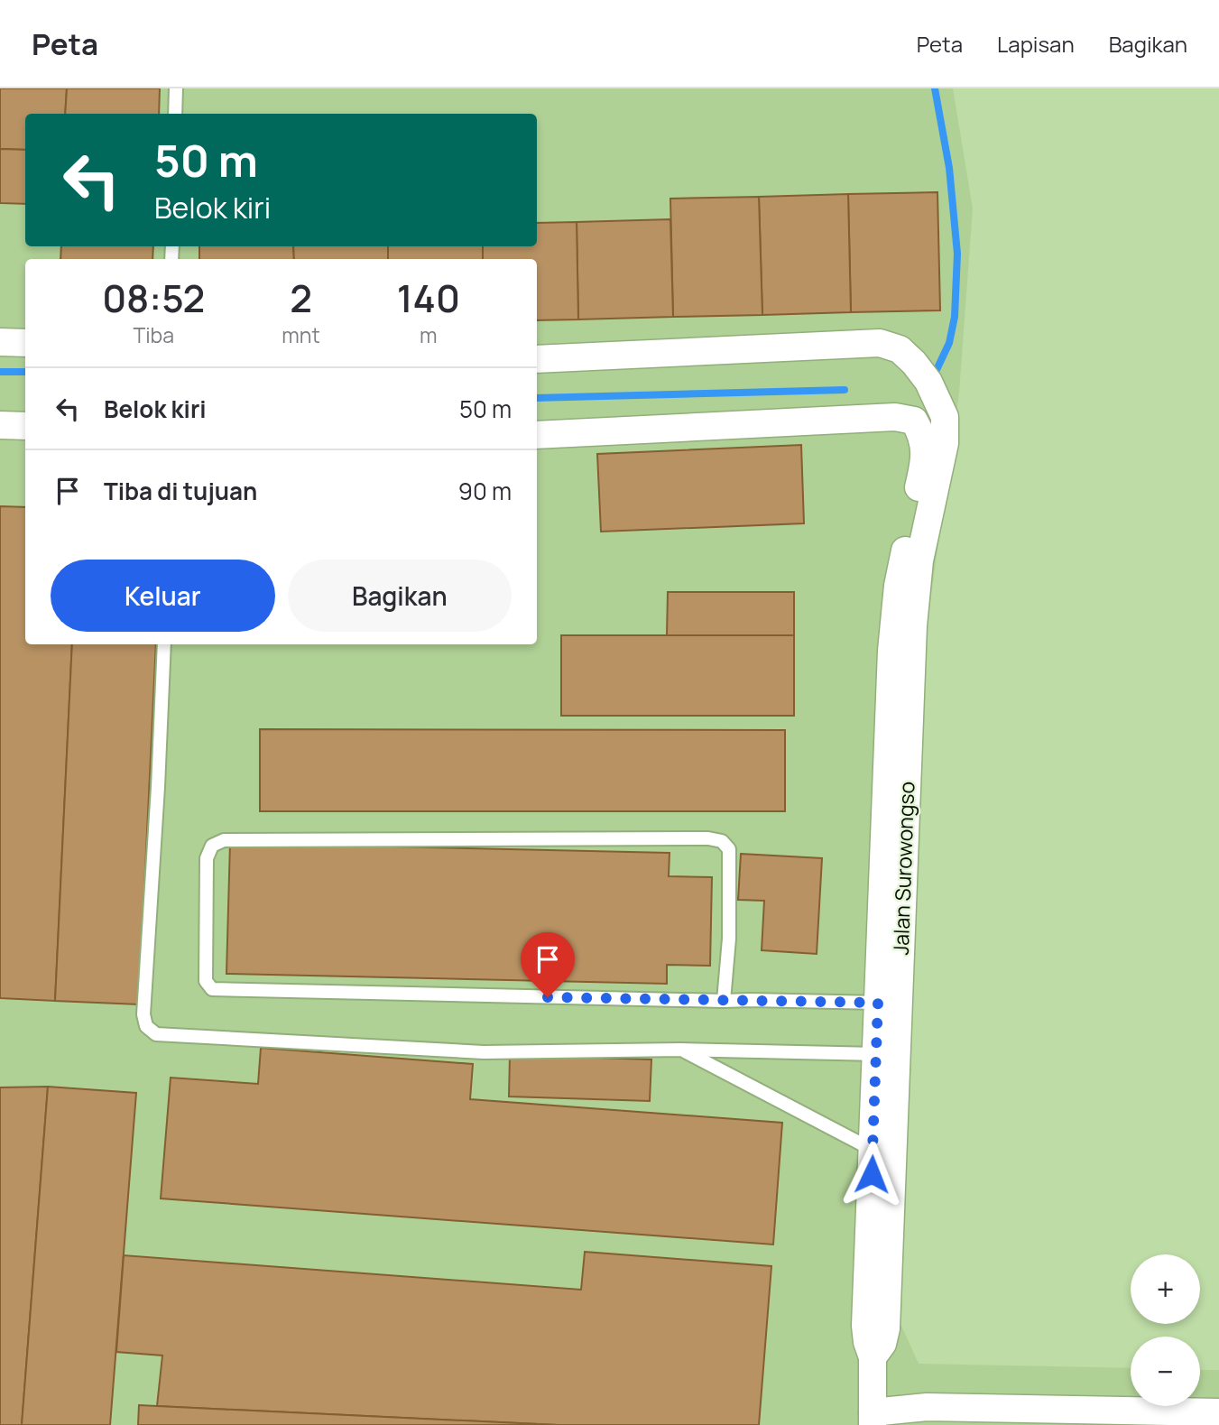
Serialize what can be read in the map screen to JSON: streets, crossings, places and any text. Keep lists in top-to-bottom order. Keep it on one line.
{"streets":{"street":["Jalan Surowongso"]},"page":{"header":"Peta","nav":["Peta","Lapisan","Bagikan"],"turn":["50 m","Belok kiri"],"eta":["08:52","Tiba","2","mnt","140","m"],"list":[{"name":"Belok kiri","value":"50 m"},{"name":"Tiba di tujuan","value":"90 m"}],"buttons":["Keluar","Bagikan"],"map_buttons":["+","−"]}}
